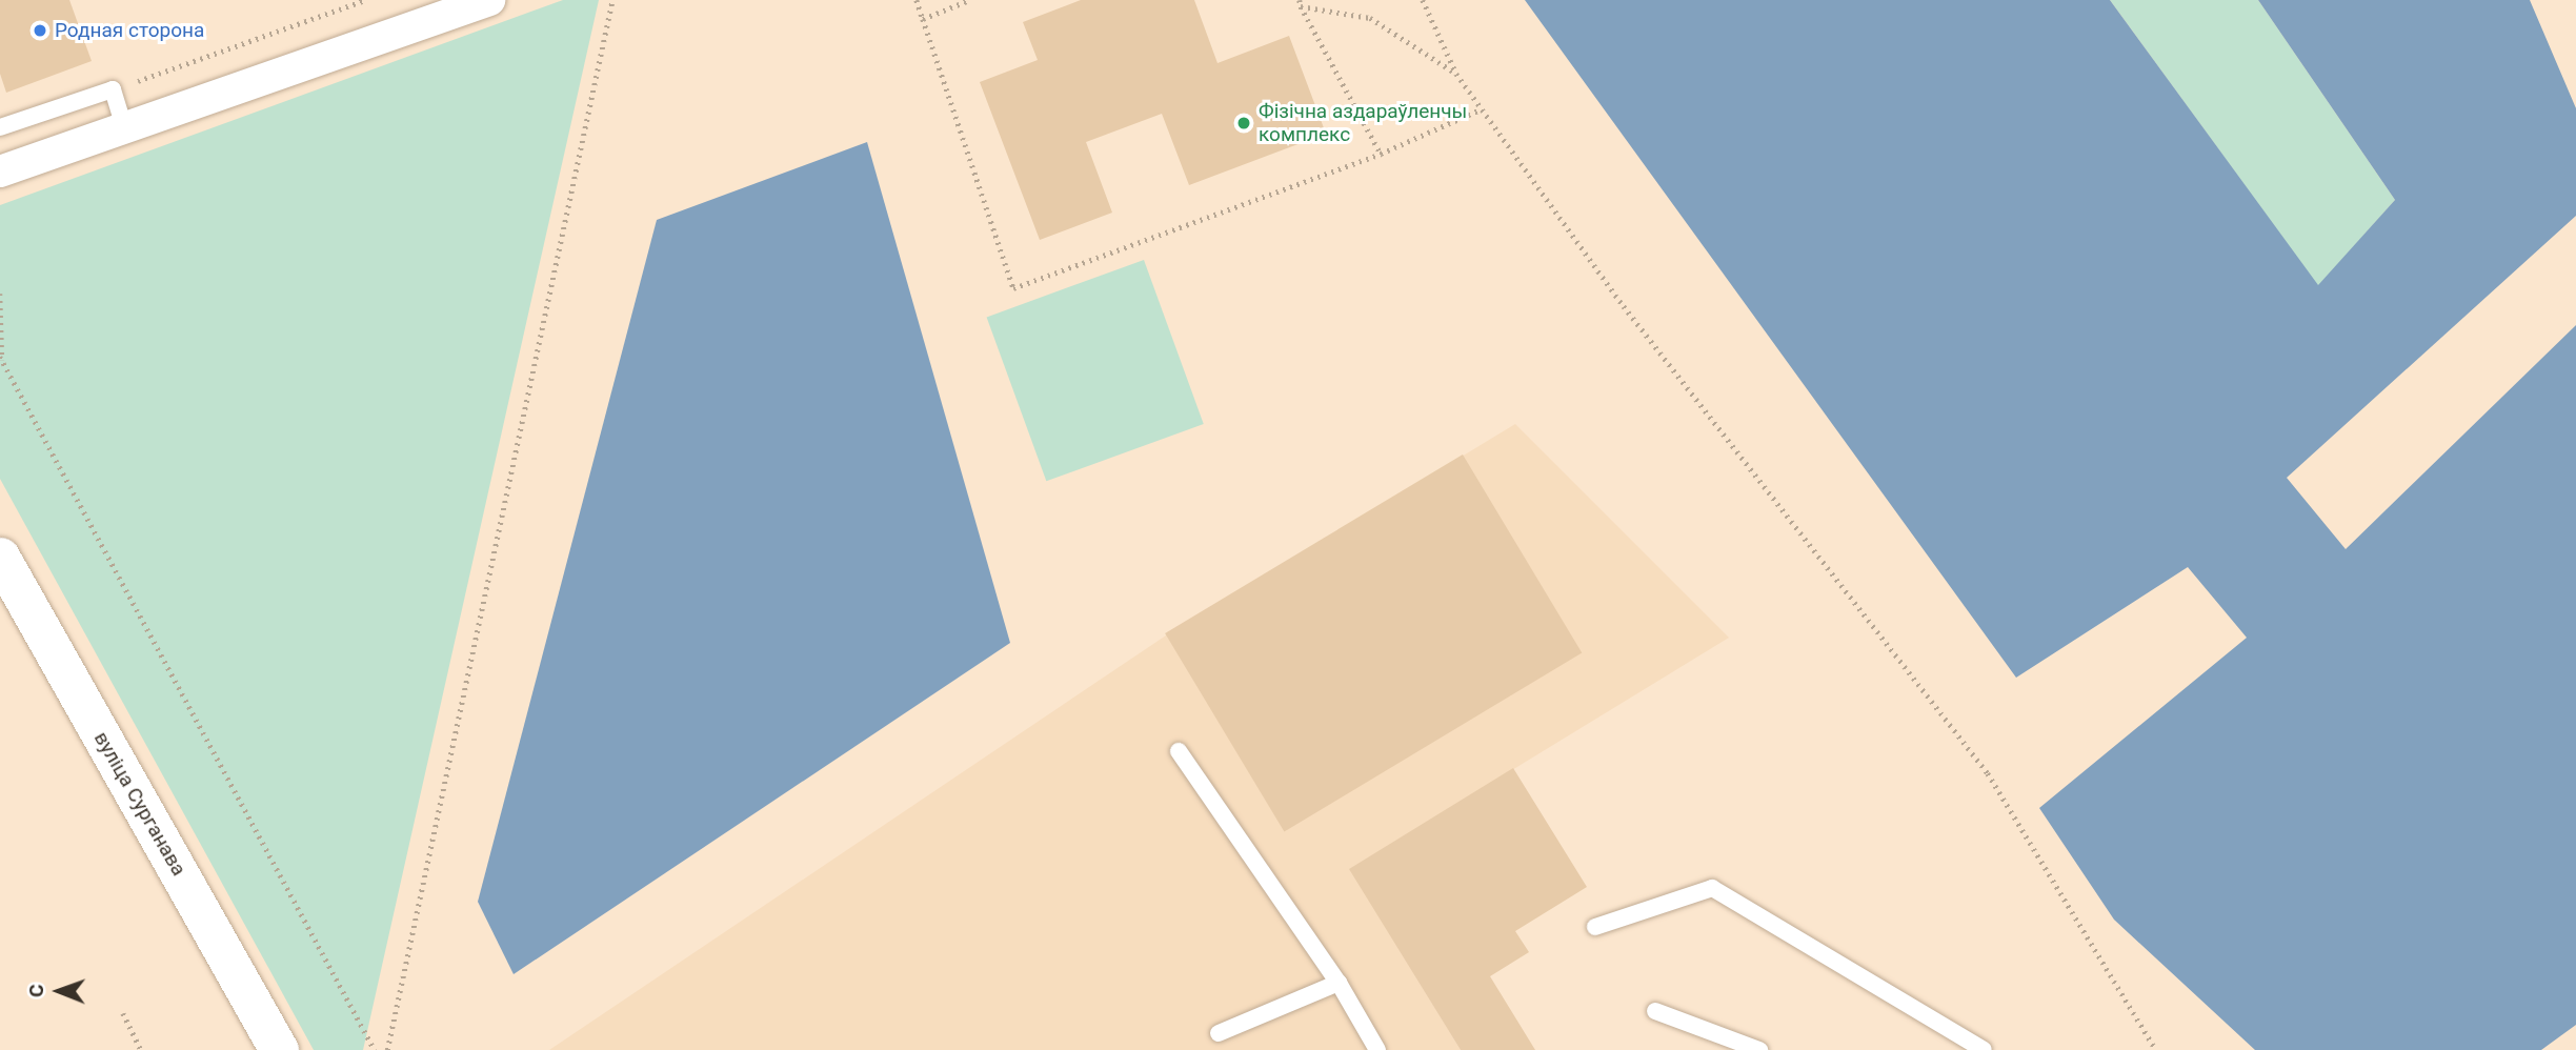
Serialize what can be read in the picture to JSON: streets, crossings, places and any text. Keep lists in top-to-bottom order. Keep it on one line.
{"streets":{"street":["вуліца Сурганава"]},"places":["Родная сторона","Фізічна аздараўленчы комплекс"],"north":"left"}
